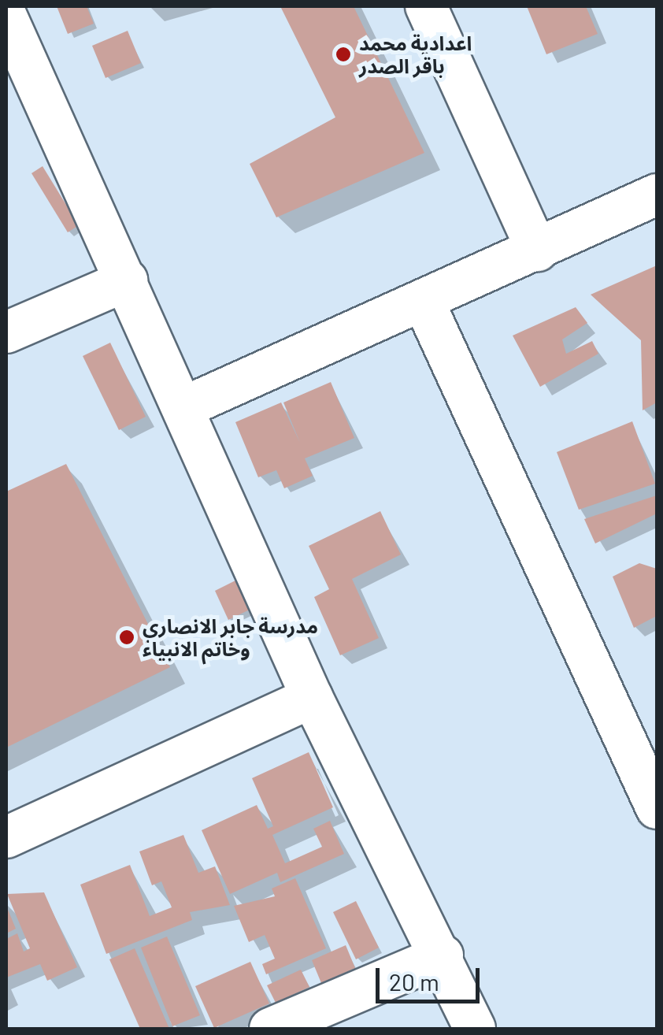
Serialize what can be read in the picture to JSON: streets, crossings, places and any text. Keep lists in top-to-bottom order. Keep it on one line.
{"places":["اعدادية محمد باقر الصدر","مدرسة جابر الانصاري وخاتم الانبياء"],"scale_bar":"20 m"}
